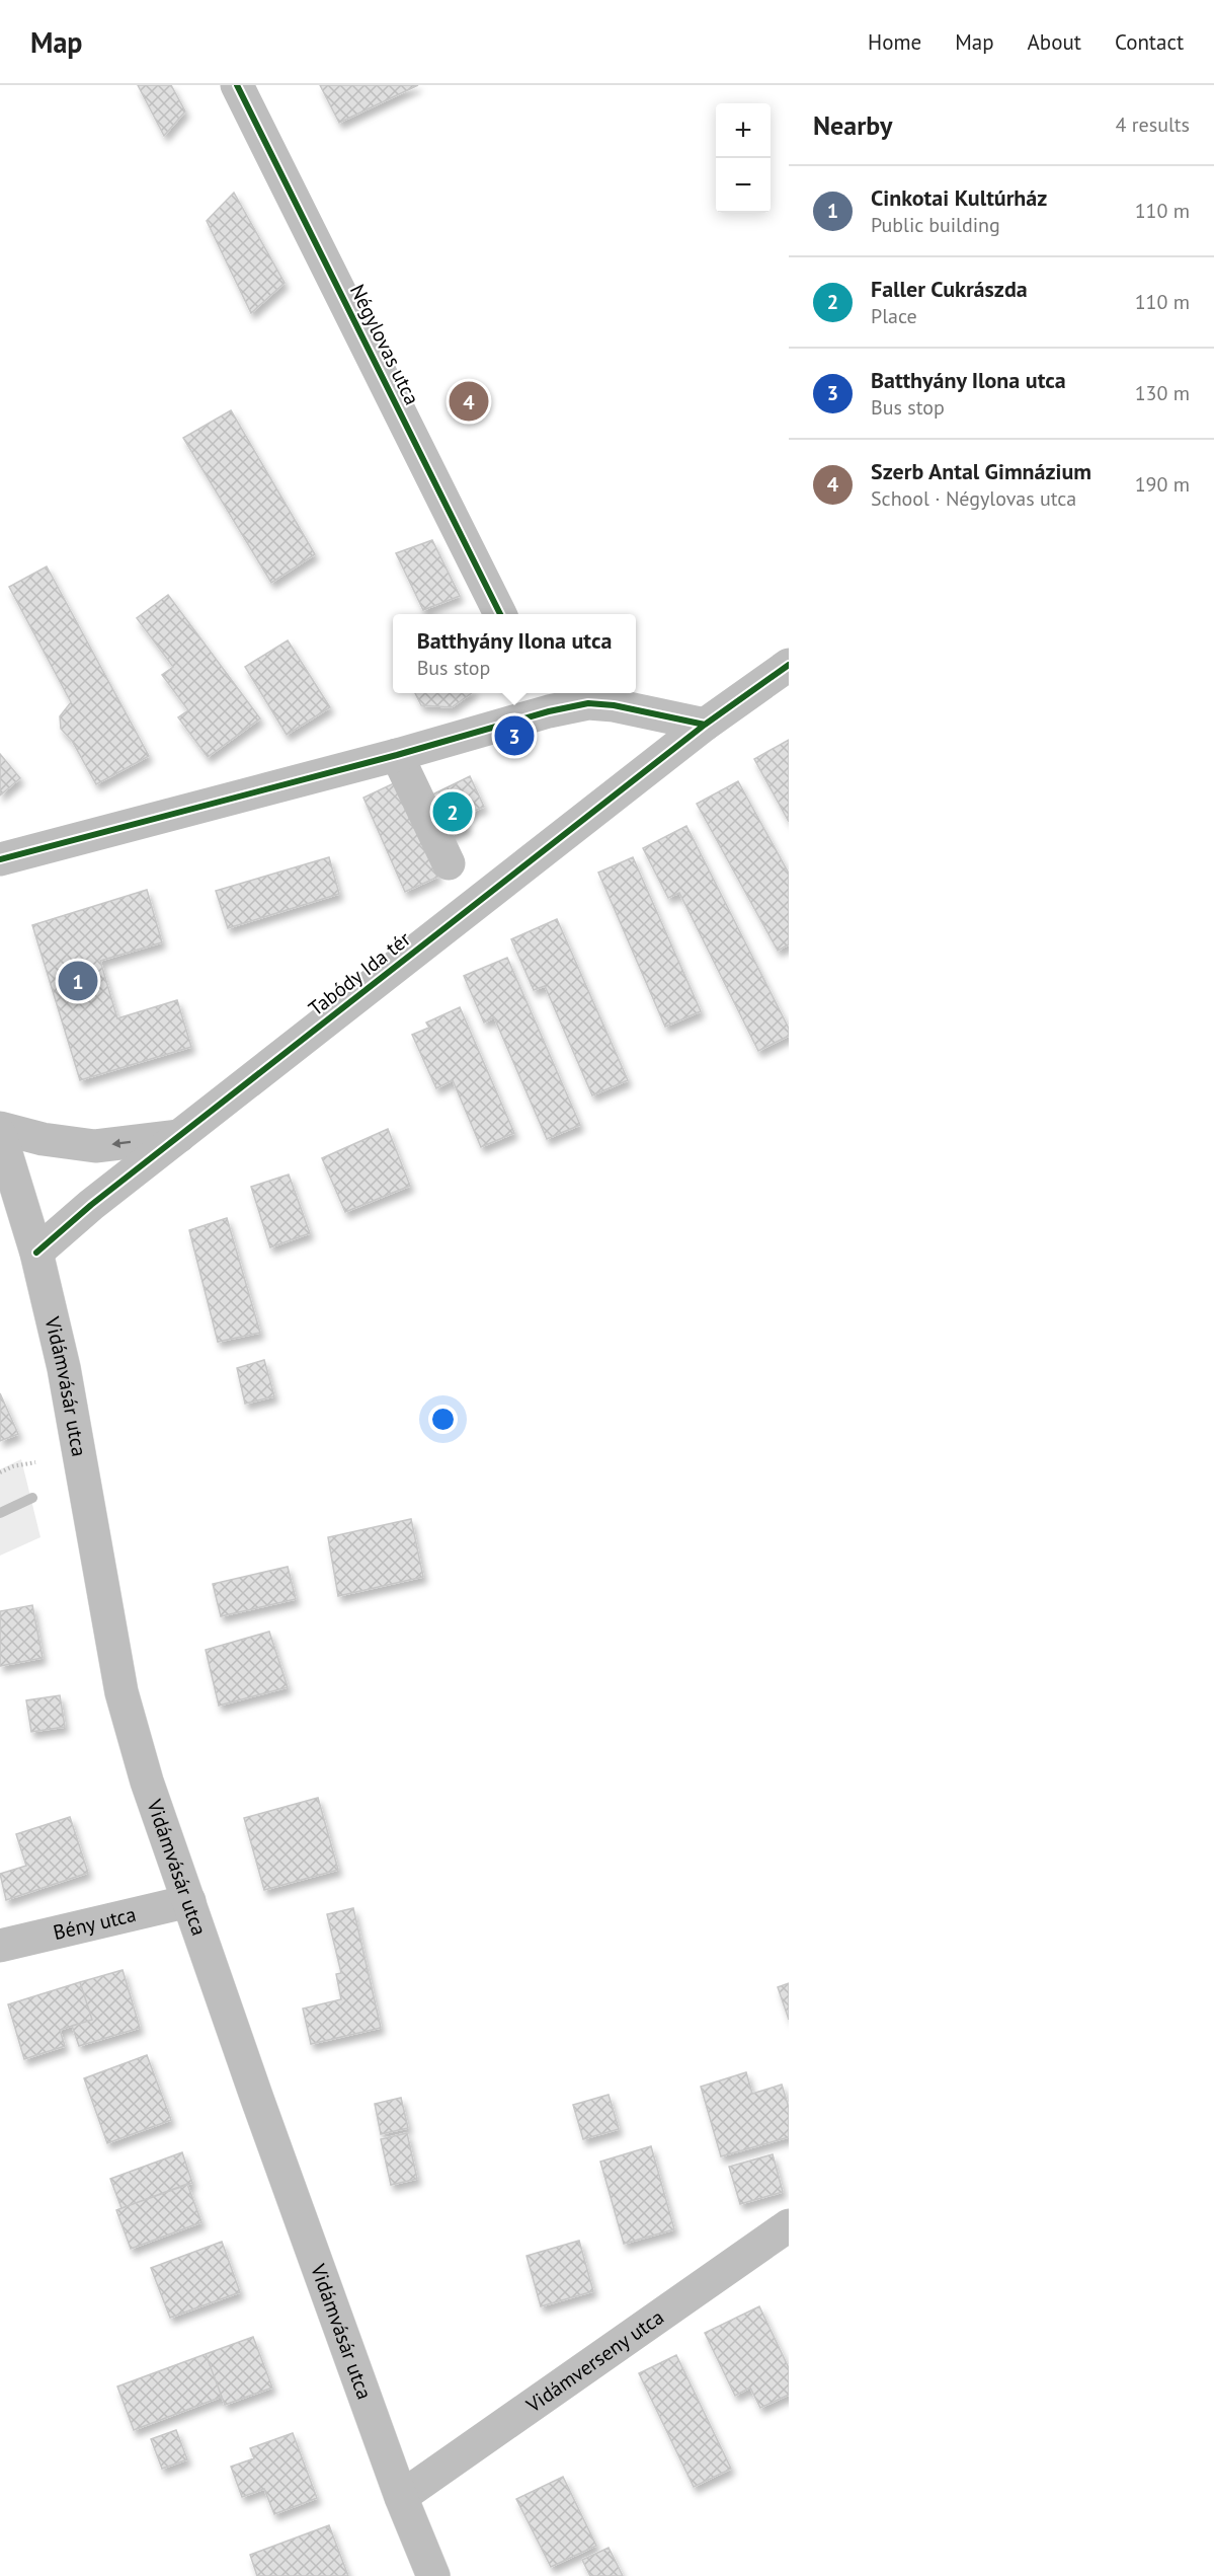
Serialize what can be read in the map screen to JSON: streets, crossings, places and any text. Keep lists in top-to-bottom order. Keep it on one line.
{"streets":{"street":["Négylovas utca","Tabódy Ida tér","Vidámvásár utca","Bény utca","Vidámverseny utca"]},"crossings":[["Tabódy Ida tér","Vidámvásár utca"],["Vidámvásár utca","Bény utca"],["Vidámvásár utca","Vidámverseny utca"]],"page":{"header":"Map","nav":["Home","Map","About","Contact"],"heading":["Nearby","4 results"],"map_buttons":["+","−"],"list":[{"mark":"1","name":"Cinkotai Kultúrház","note":"Public building","value":"110 m"},{"mark":"2","name":"Faller Cukrászda","note":"Place","value":"110 m"},{"mark":"3","name":"Batthyány Ilona utca","note":"Bus stop","value":"130 m"},{"mark":"4","name":"Szerb Antal Gimnázium","note":"School · Négylovas utca","value":"190 m"}],"pins":["4","3","2","1"],"popup":["Batthyány Ilona utca","Bus stop"]}}
